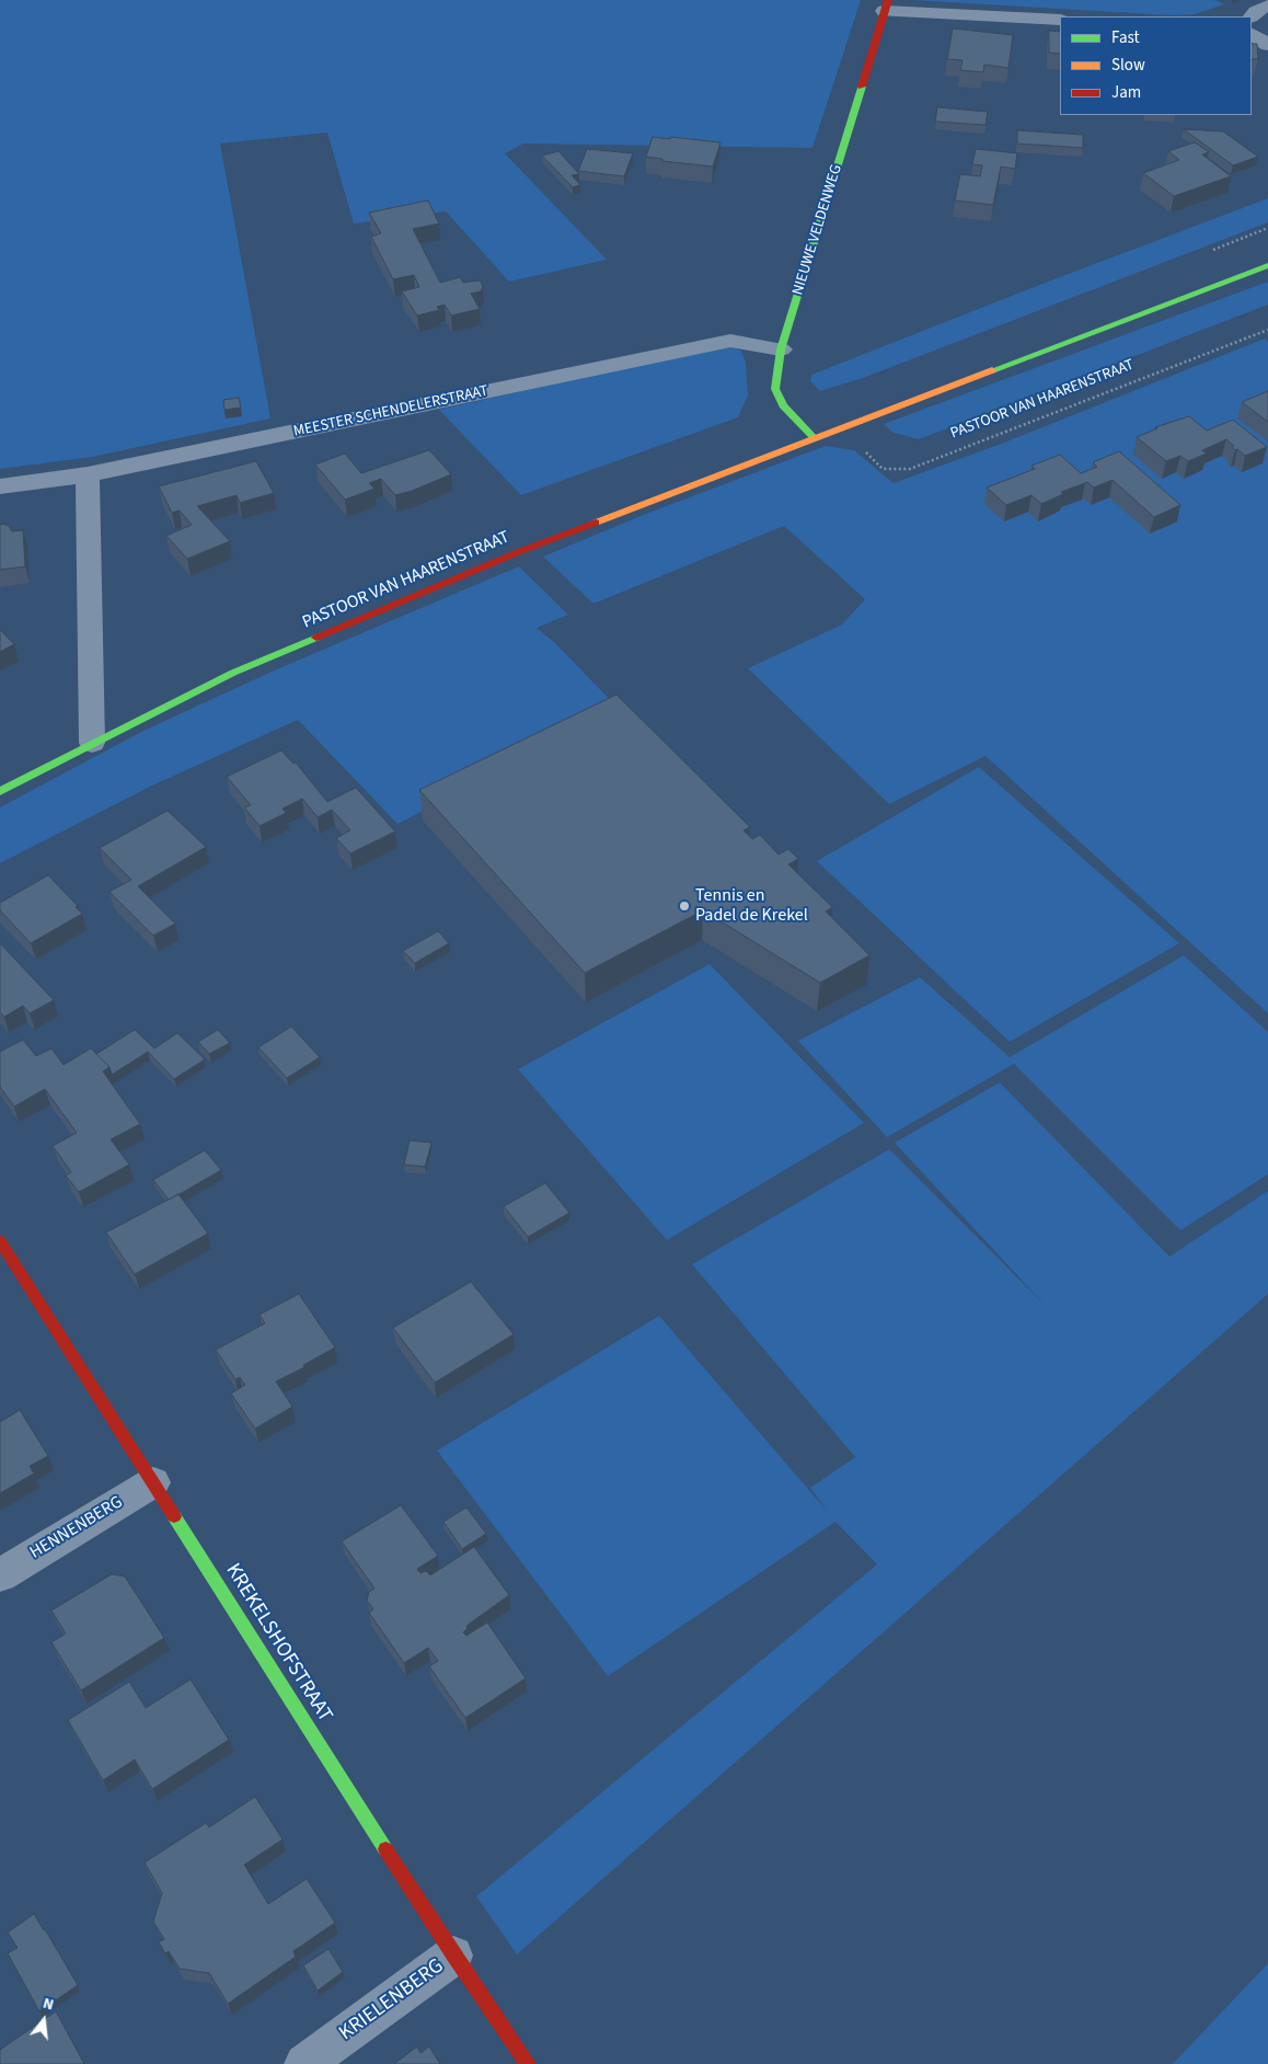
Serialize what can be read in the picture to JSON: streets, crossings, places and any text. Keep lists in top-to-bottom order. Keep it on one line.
{"streets":{"street":["NIEUWE VELDENWEG","PASTOOR VAN HAARENSTRAAT","MEESTER SCHENDELERSTRAAT","HENNENBERG","KREKELSHOFSTRAAT","KRIELENBERG"]},"crossings":[["NIEUWE VELDENWEG","PASTOOR VAN HAARENSTRAAT"],["NIEUWE VELDENWEG","MEESTER SCHENDELERSTRAAT"],["HENNENBERG","KREKELSHOFSTRAAT"],["KREKELSHOFSTRAAT","KRIELENBERG"]],"places":["Tennis en Padel de Krekel"],"legend":["Fast","Slow","Jam"],"north":"top"}
